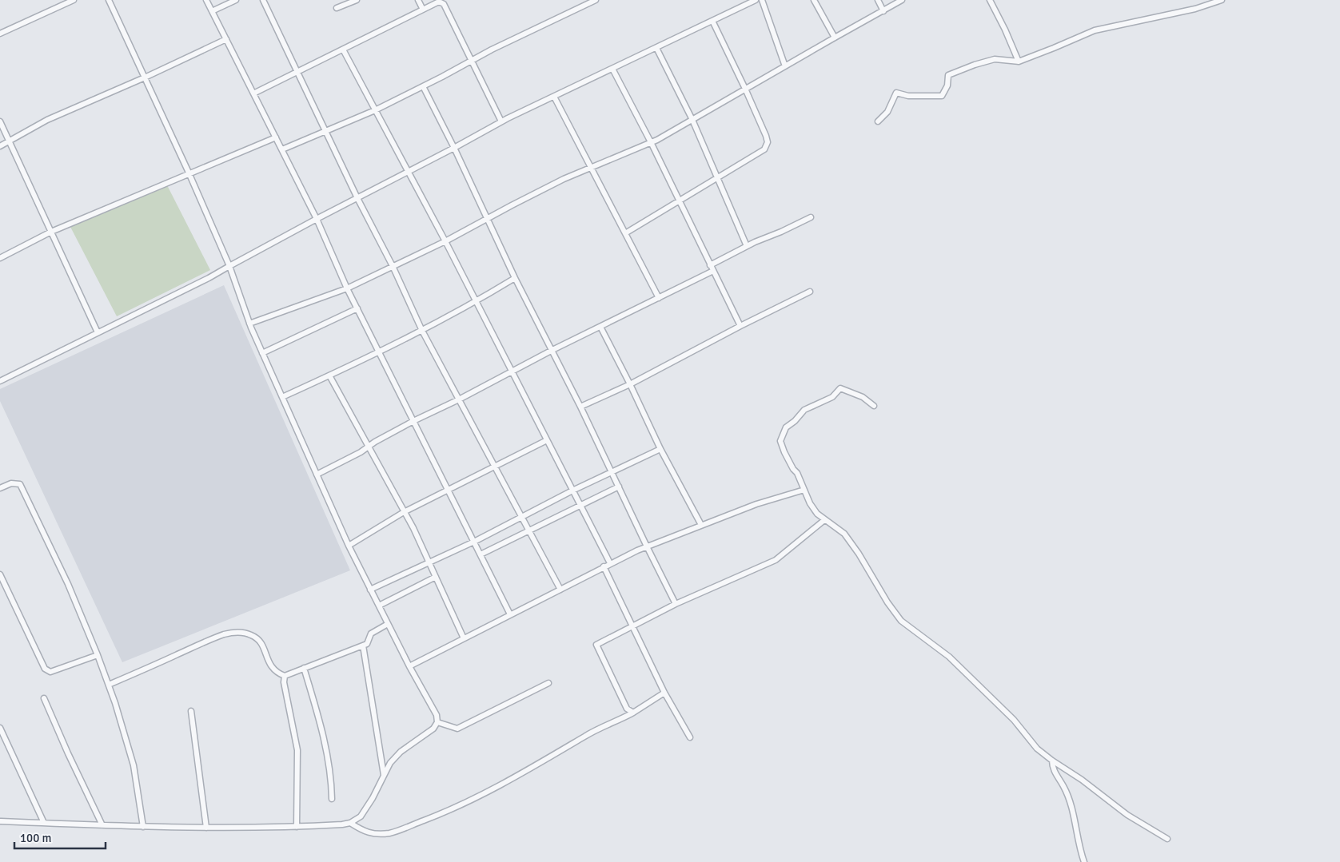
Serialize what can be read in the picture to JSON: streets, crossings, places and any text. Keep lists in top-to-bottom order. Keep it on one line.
{"scale_bar":"100 m"}
